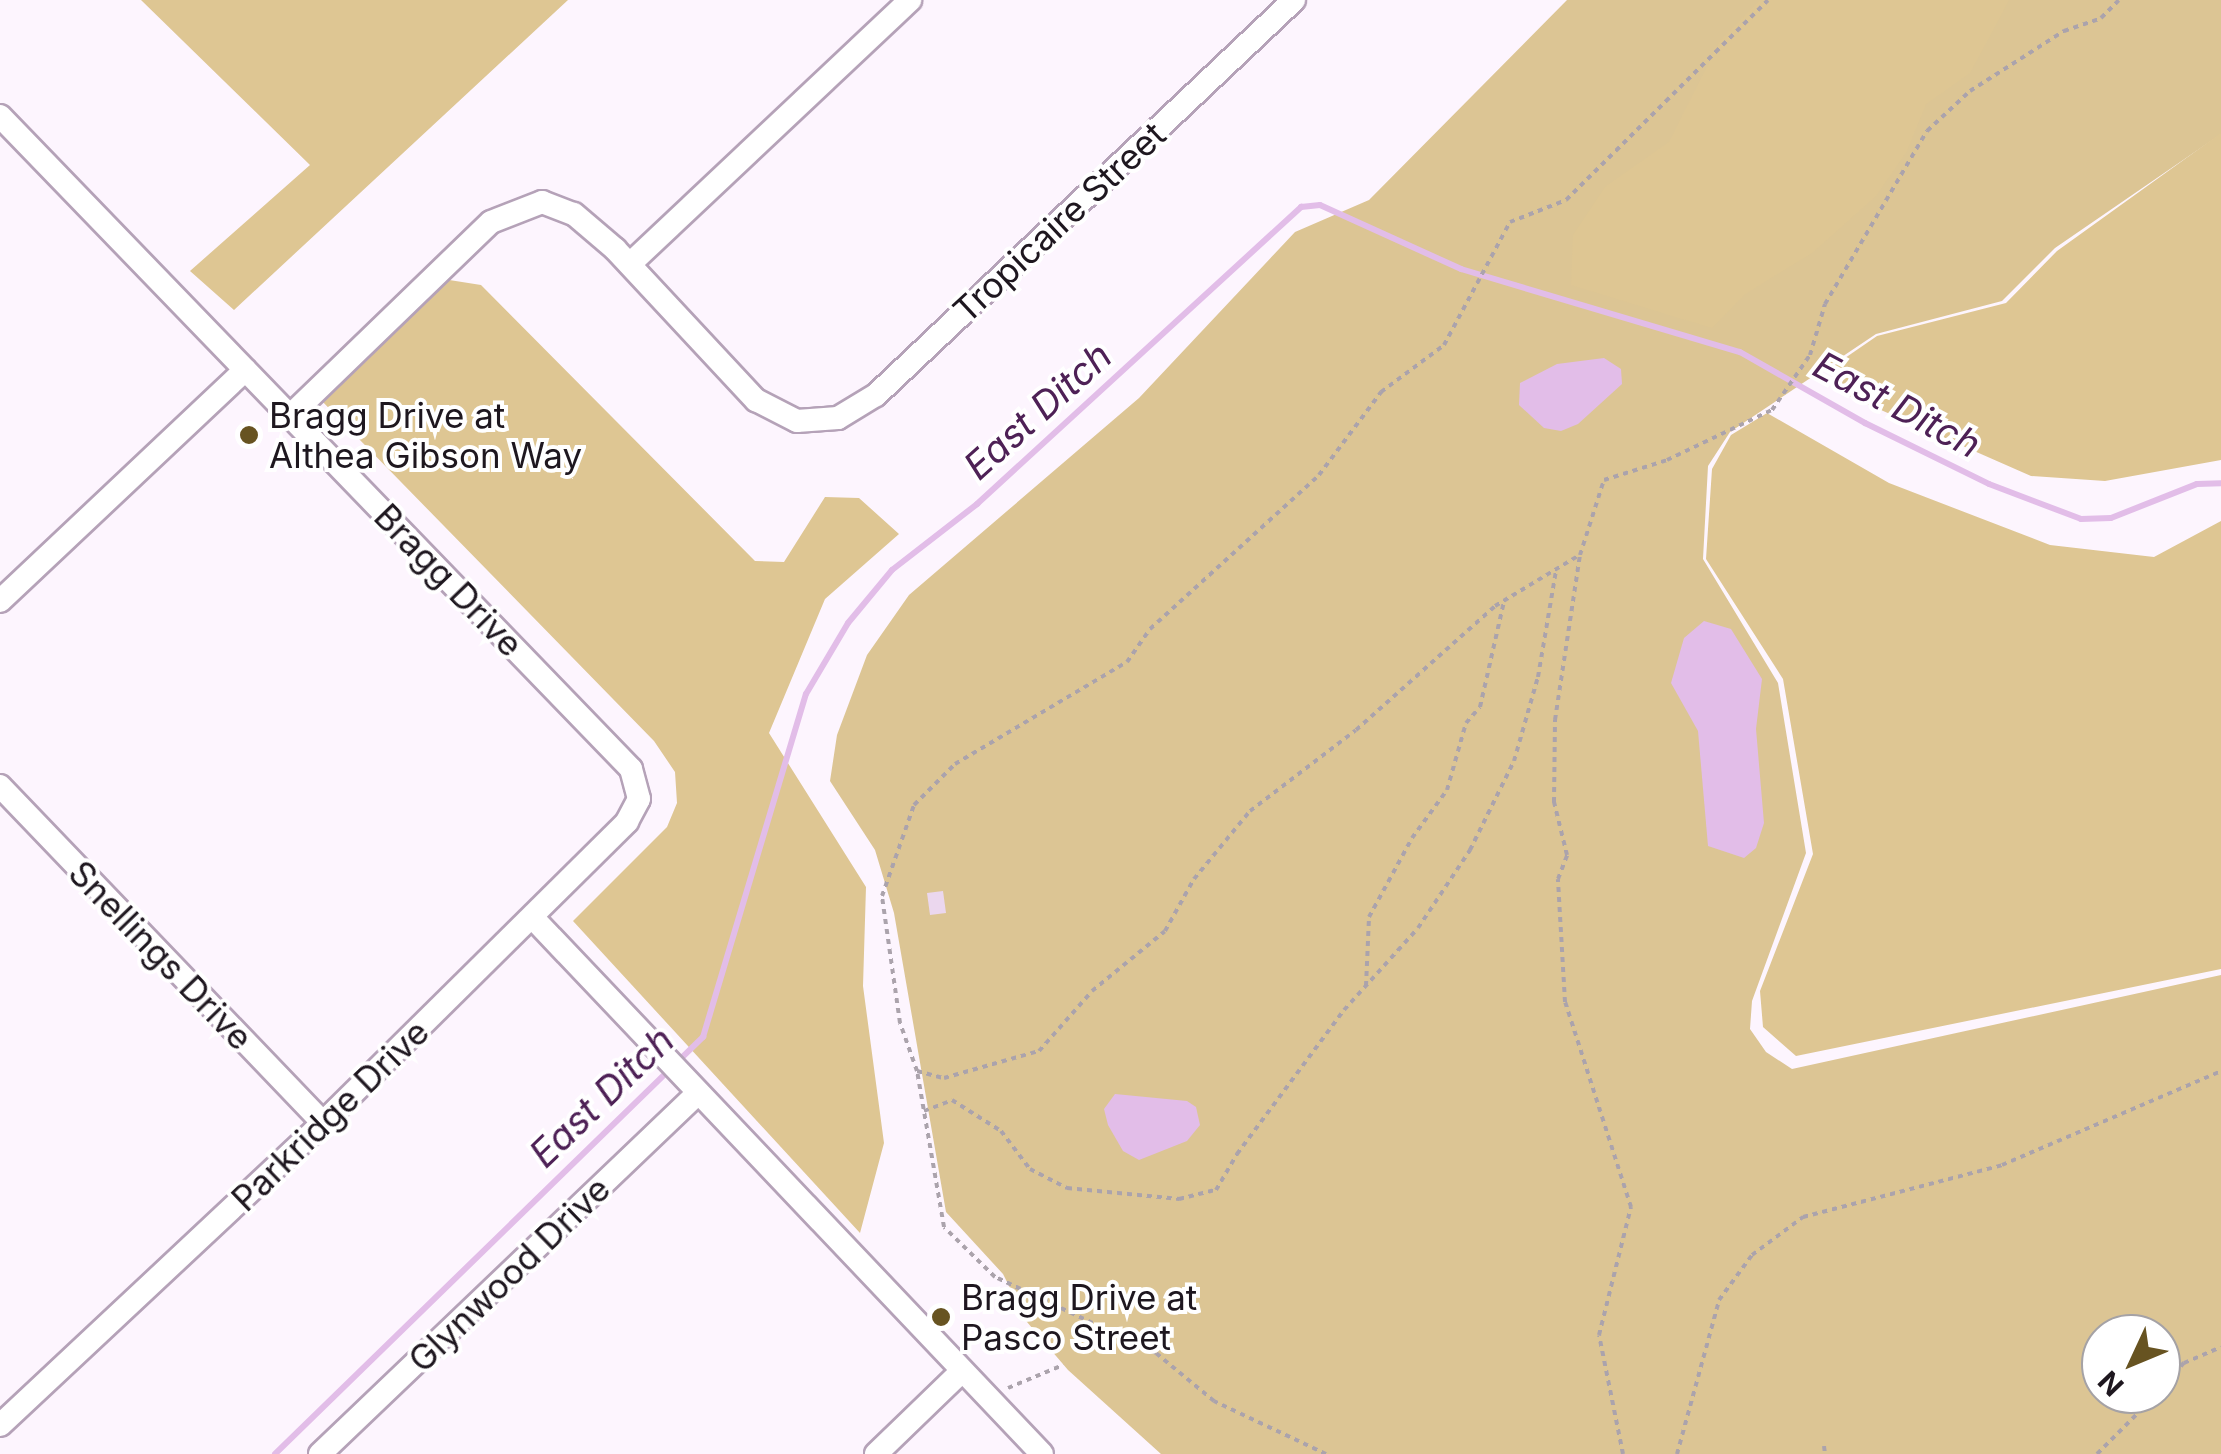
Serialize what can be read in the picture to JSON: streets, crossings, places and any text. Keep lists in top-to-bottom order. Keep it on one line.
{"streets":{"street":["Tropicaire Street","Bragg Drive","Snellings Drive","Parkridge Drive","Glynwood Drive"]},"crossings":[["Bragg Drive","Parkridge Drive"],["Snellings Drive","Parkridge Drive"]],"water":["East Ditch"],"places":["Bragg Drive at Althea Gibson Way","Bragg Drive at Pasco Street"],"north":"bottom left"}
